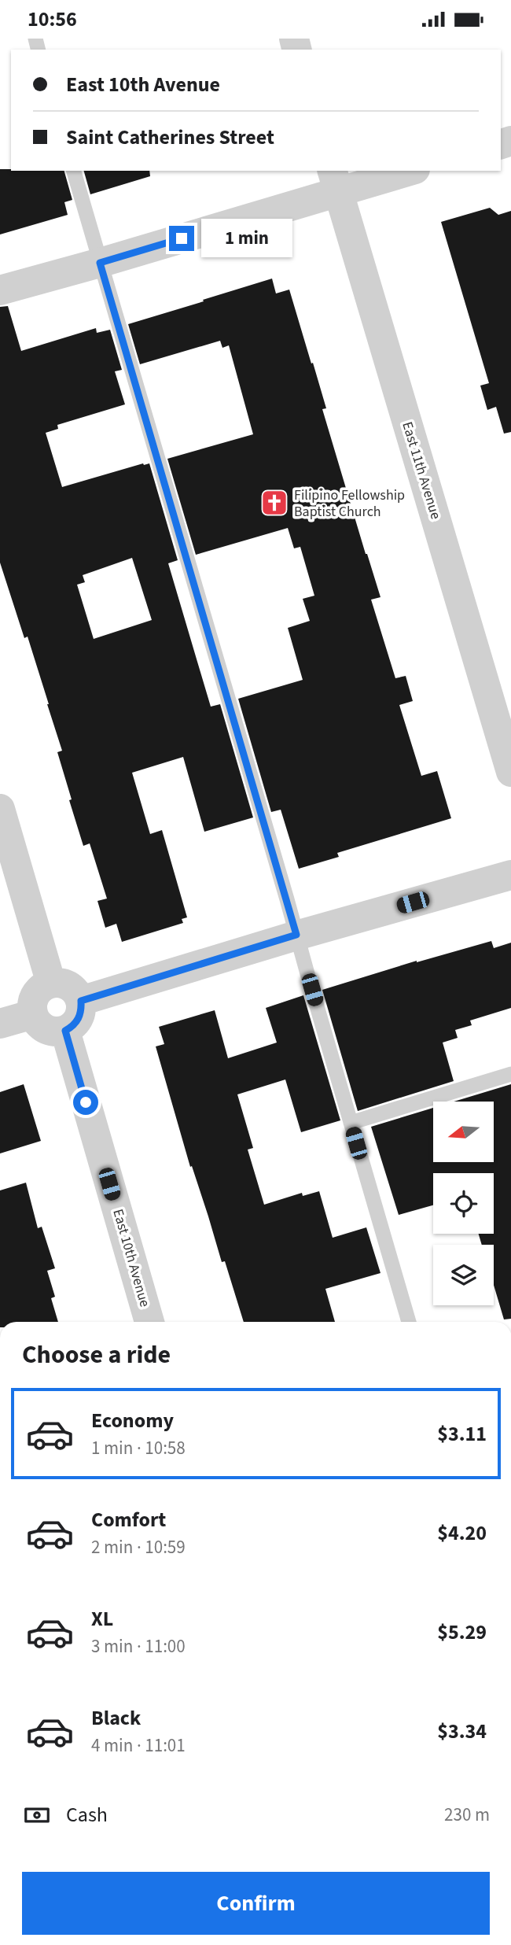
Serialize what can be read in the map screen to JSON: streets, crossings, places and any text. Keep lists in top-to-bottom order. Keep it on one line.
{"streets":{"street":["East 11th Avenue","East 10th Avenue"]},"places":{"church":["Filipino Fellowship Baptist Church"]},"north":"left","page":{"status":"10:56","banner":["East 10th Avenue","Saint Catherines Street"],"bubble":"1 min","heading":"Choose a ride","list":[{"name":"Economy","note":"1 min · 10:58","value":"$3.11"},{"name":"Comfort","note":"2 min · 10:59","value":"$4.20"},{"name":"XL","note":"3 min · 11:00","value":"$5.29"},{"name":"Black","note":"4 min · 11:01","value":"$3.34"}],"pay":["Cash","230 m"],"buttons":"Confirm"}}
